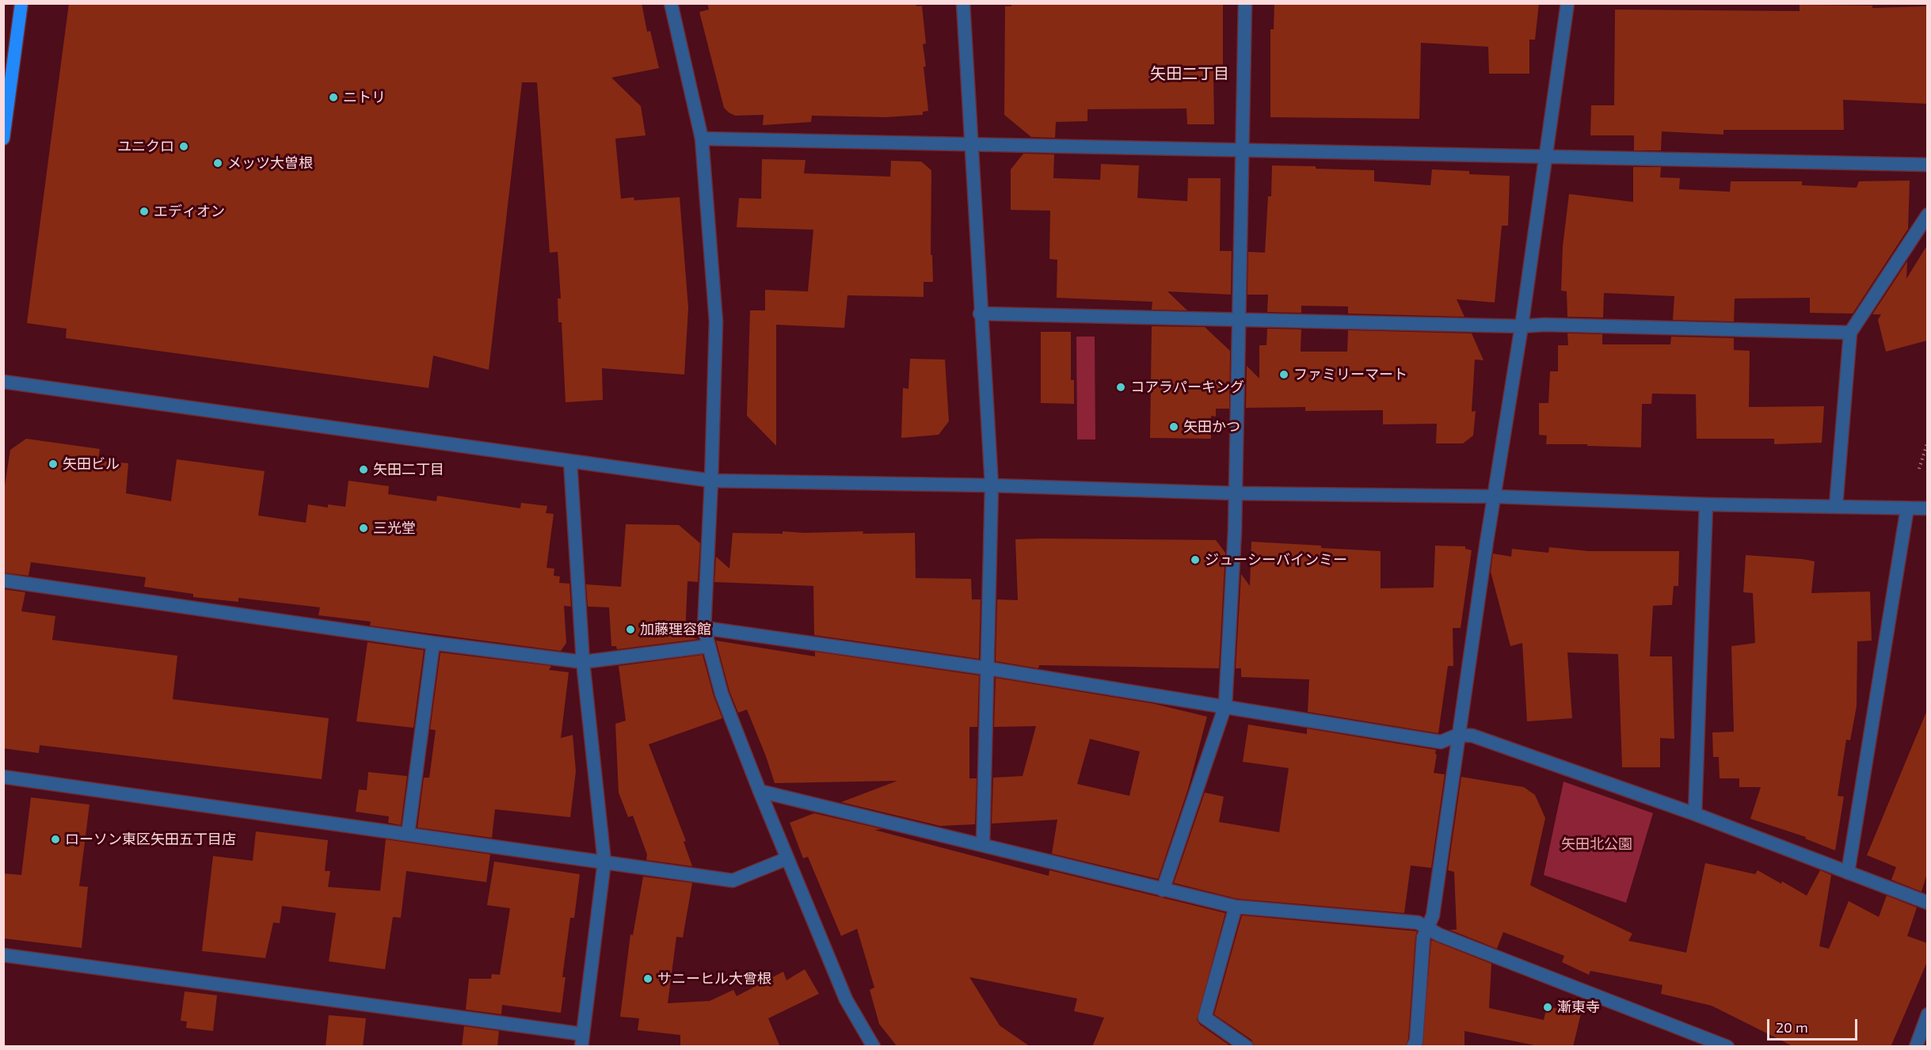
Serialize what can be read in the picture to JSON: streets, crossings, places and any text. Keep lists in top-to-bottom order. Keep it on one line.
{"districts":["矢田二丁目"],"parks":["矢田北公園"],"places":["ニトリ","ユニクロ","メッツ大曽根","エディオン","ファミリーマート","コアラパーキング","矢田かつ","矢田ビル","矢田二丁目","三光堂","ジューシーバインミー","加藤理容館","ローソン東区矢田五丁目店","サニーヒル大曾根","漸東寺"],"scale_bar":"20 m"}
